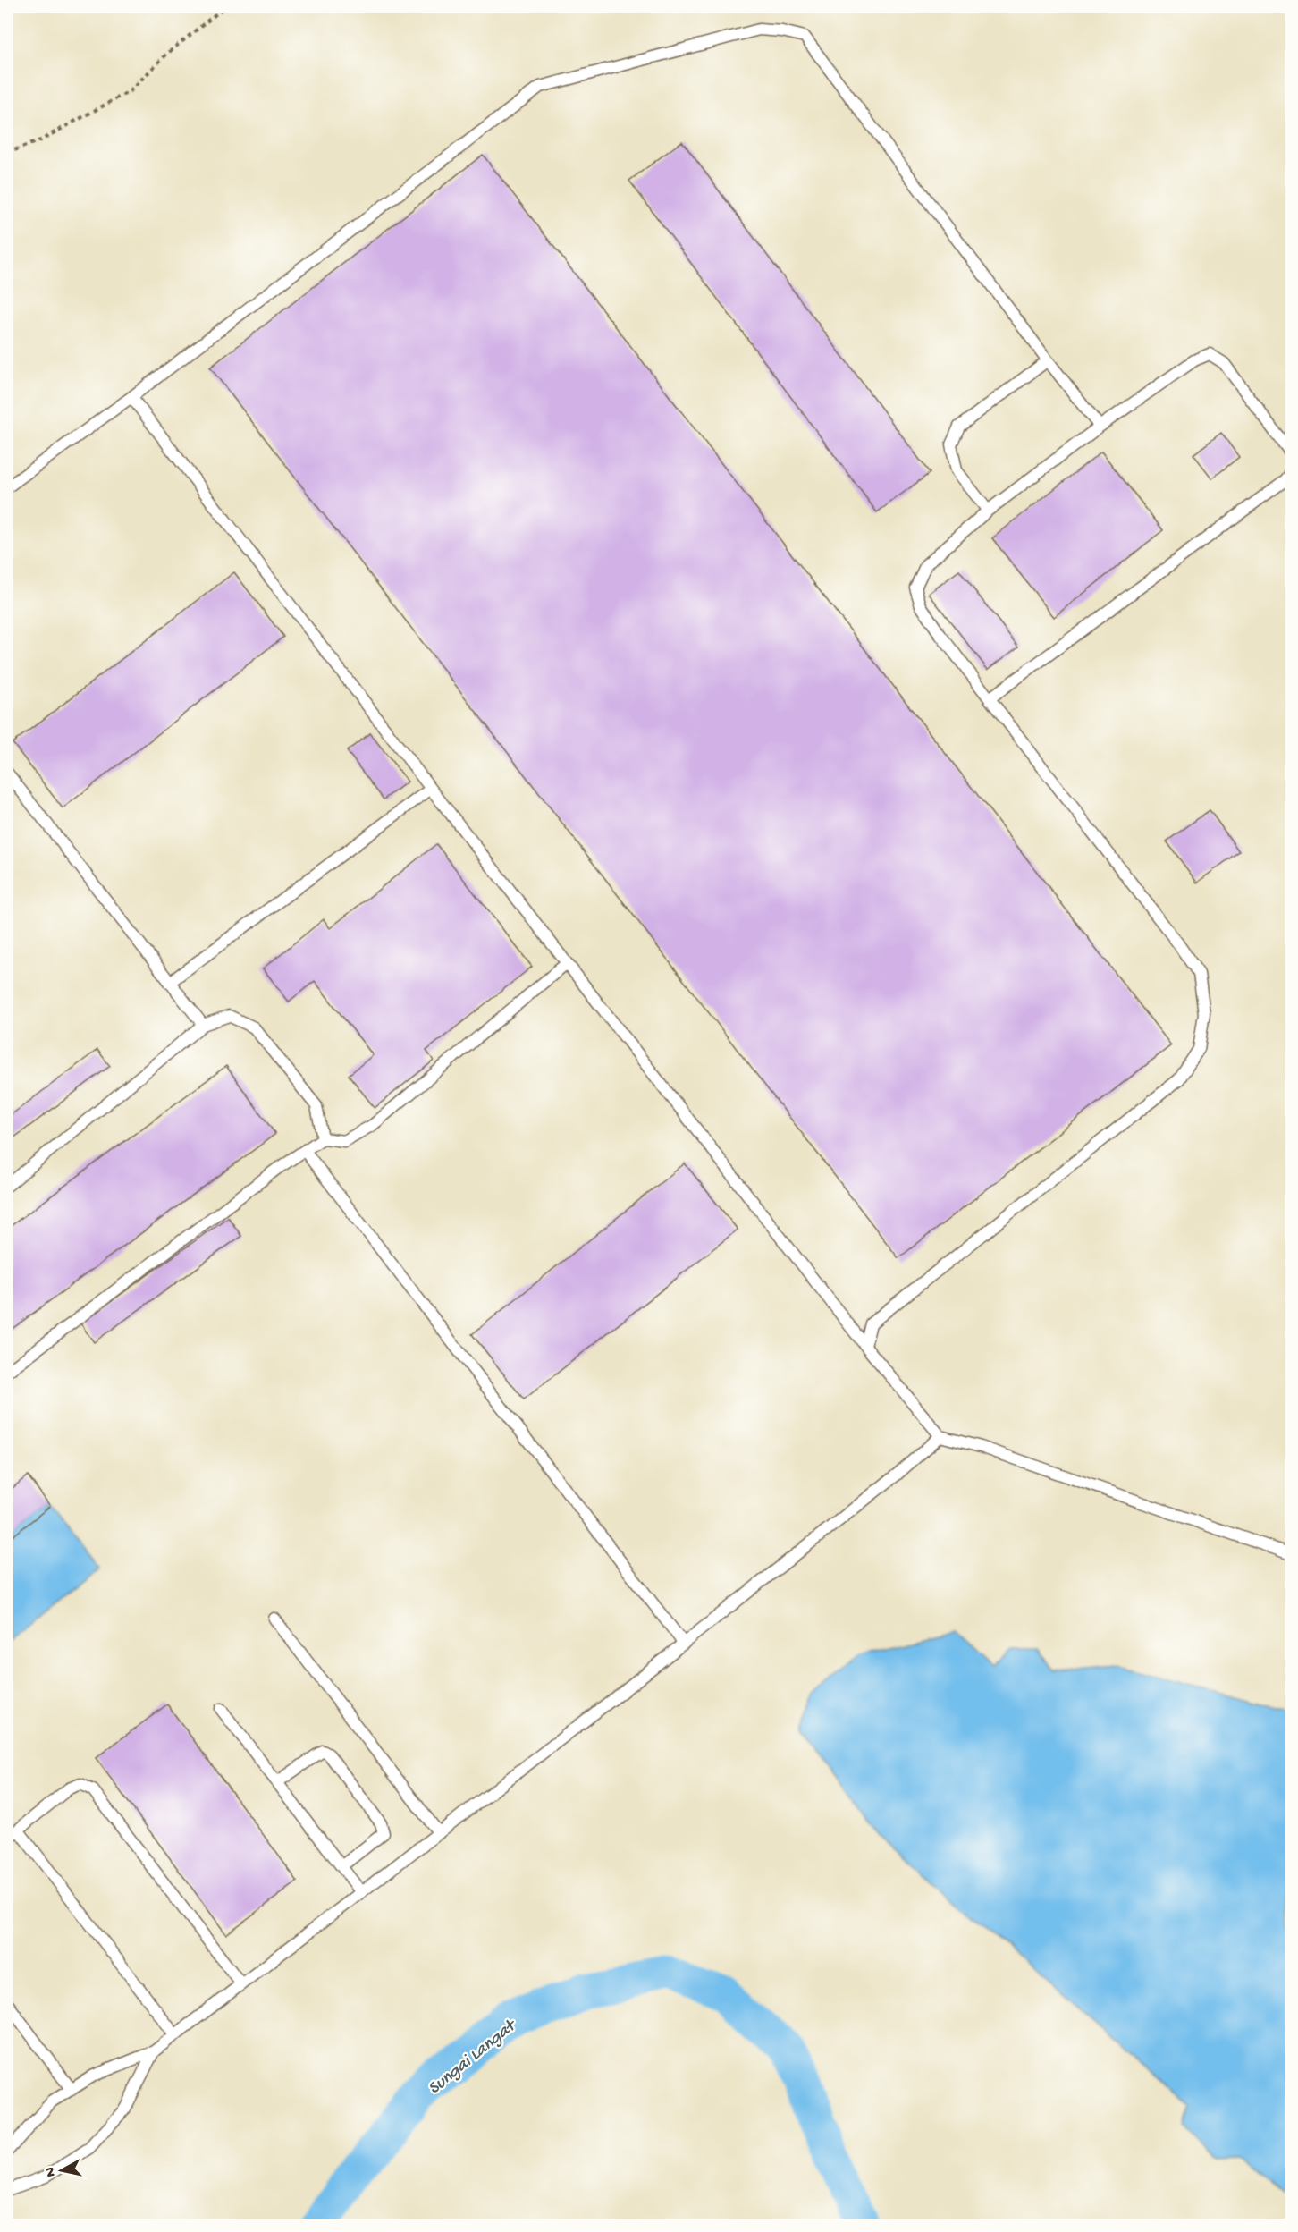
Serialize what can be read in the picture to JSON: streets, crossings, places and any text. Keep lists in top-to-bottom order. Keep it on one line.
{"water":["Sungai Langat"],"north":"left"}
